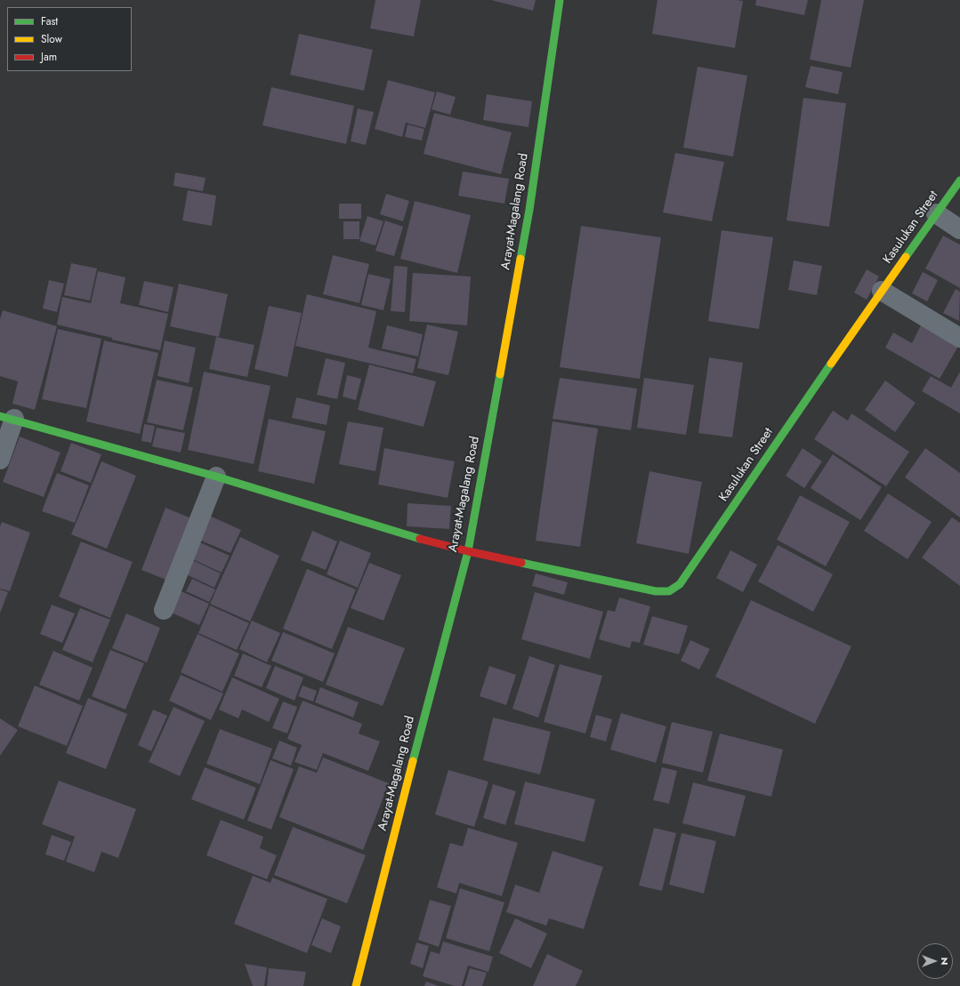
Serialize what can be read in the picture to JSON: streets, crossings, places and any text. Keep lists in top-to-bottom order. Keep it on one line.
{"streets":{"street":["Arayat-Magalang Road","Kasulukan Street"]},"crossings":[["Arayat-Magalang Road","Kasulukan Street"]],"legend":["Fast","Slow","Jam"],"north":"right"}
